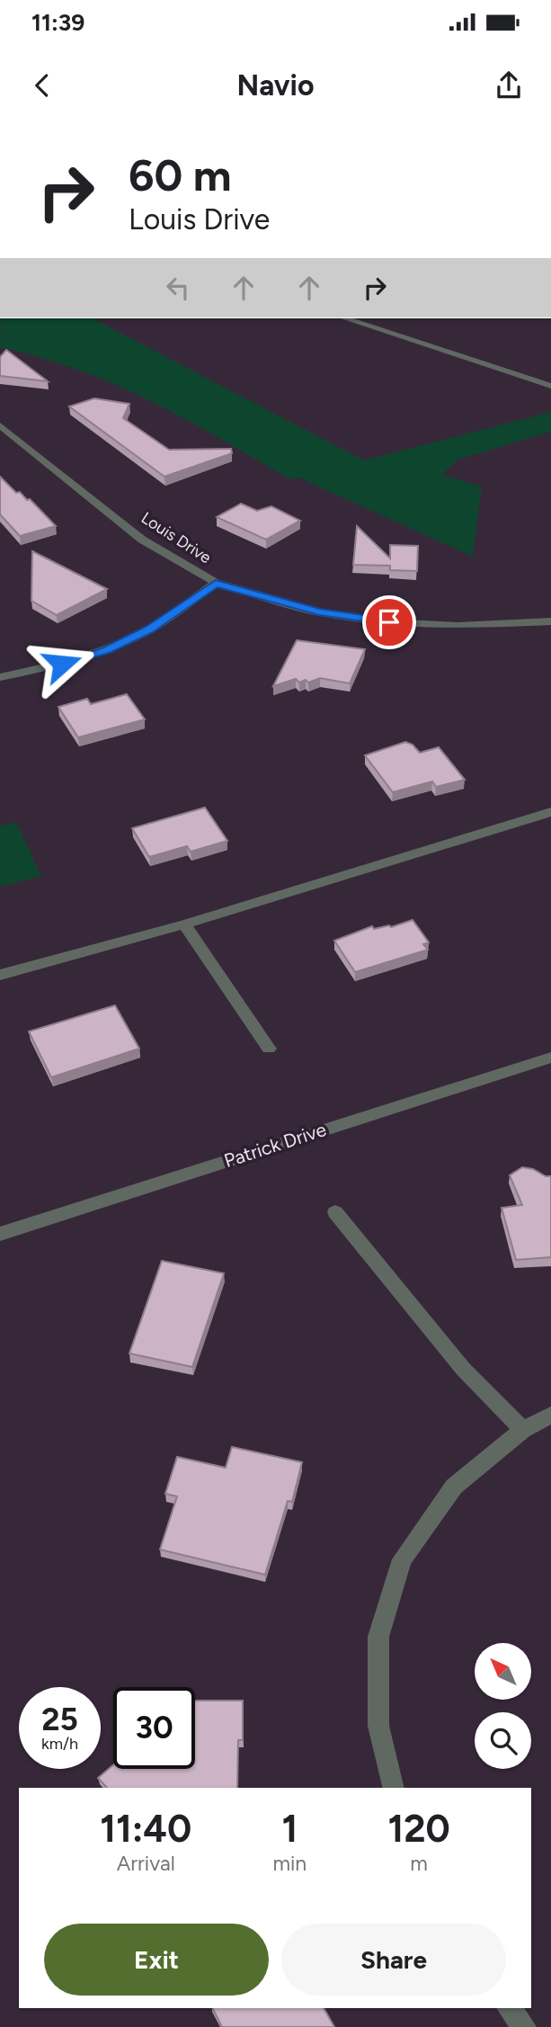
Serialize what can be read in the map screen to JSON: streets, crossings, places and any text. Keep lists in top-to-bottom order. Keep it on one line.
{"streets":{"street":["Louis Drive","Patrick Drive"]},"north":"top left","page":{"status":"11:39","header":"Navio","turn":["60 m","Louis Drive"],"speed":"25 km/h","limit":"30","eta":["11:40","Arrival","1","min","120","m"],"buttons":["Exit","Share"]}}
